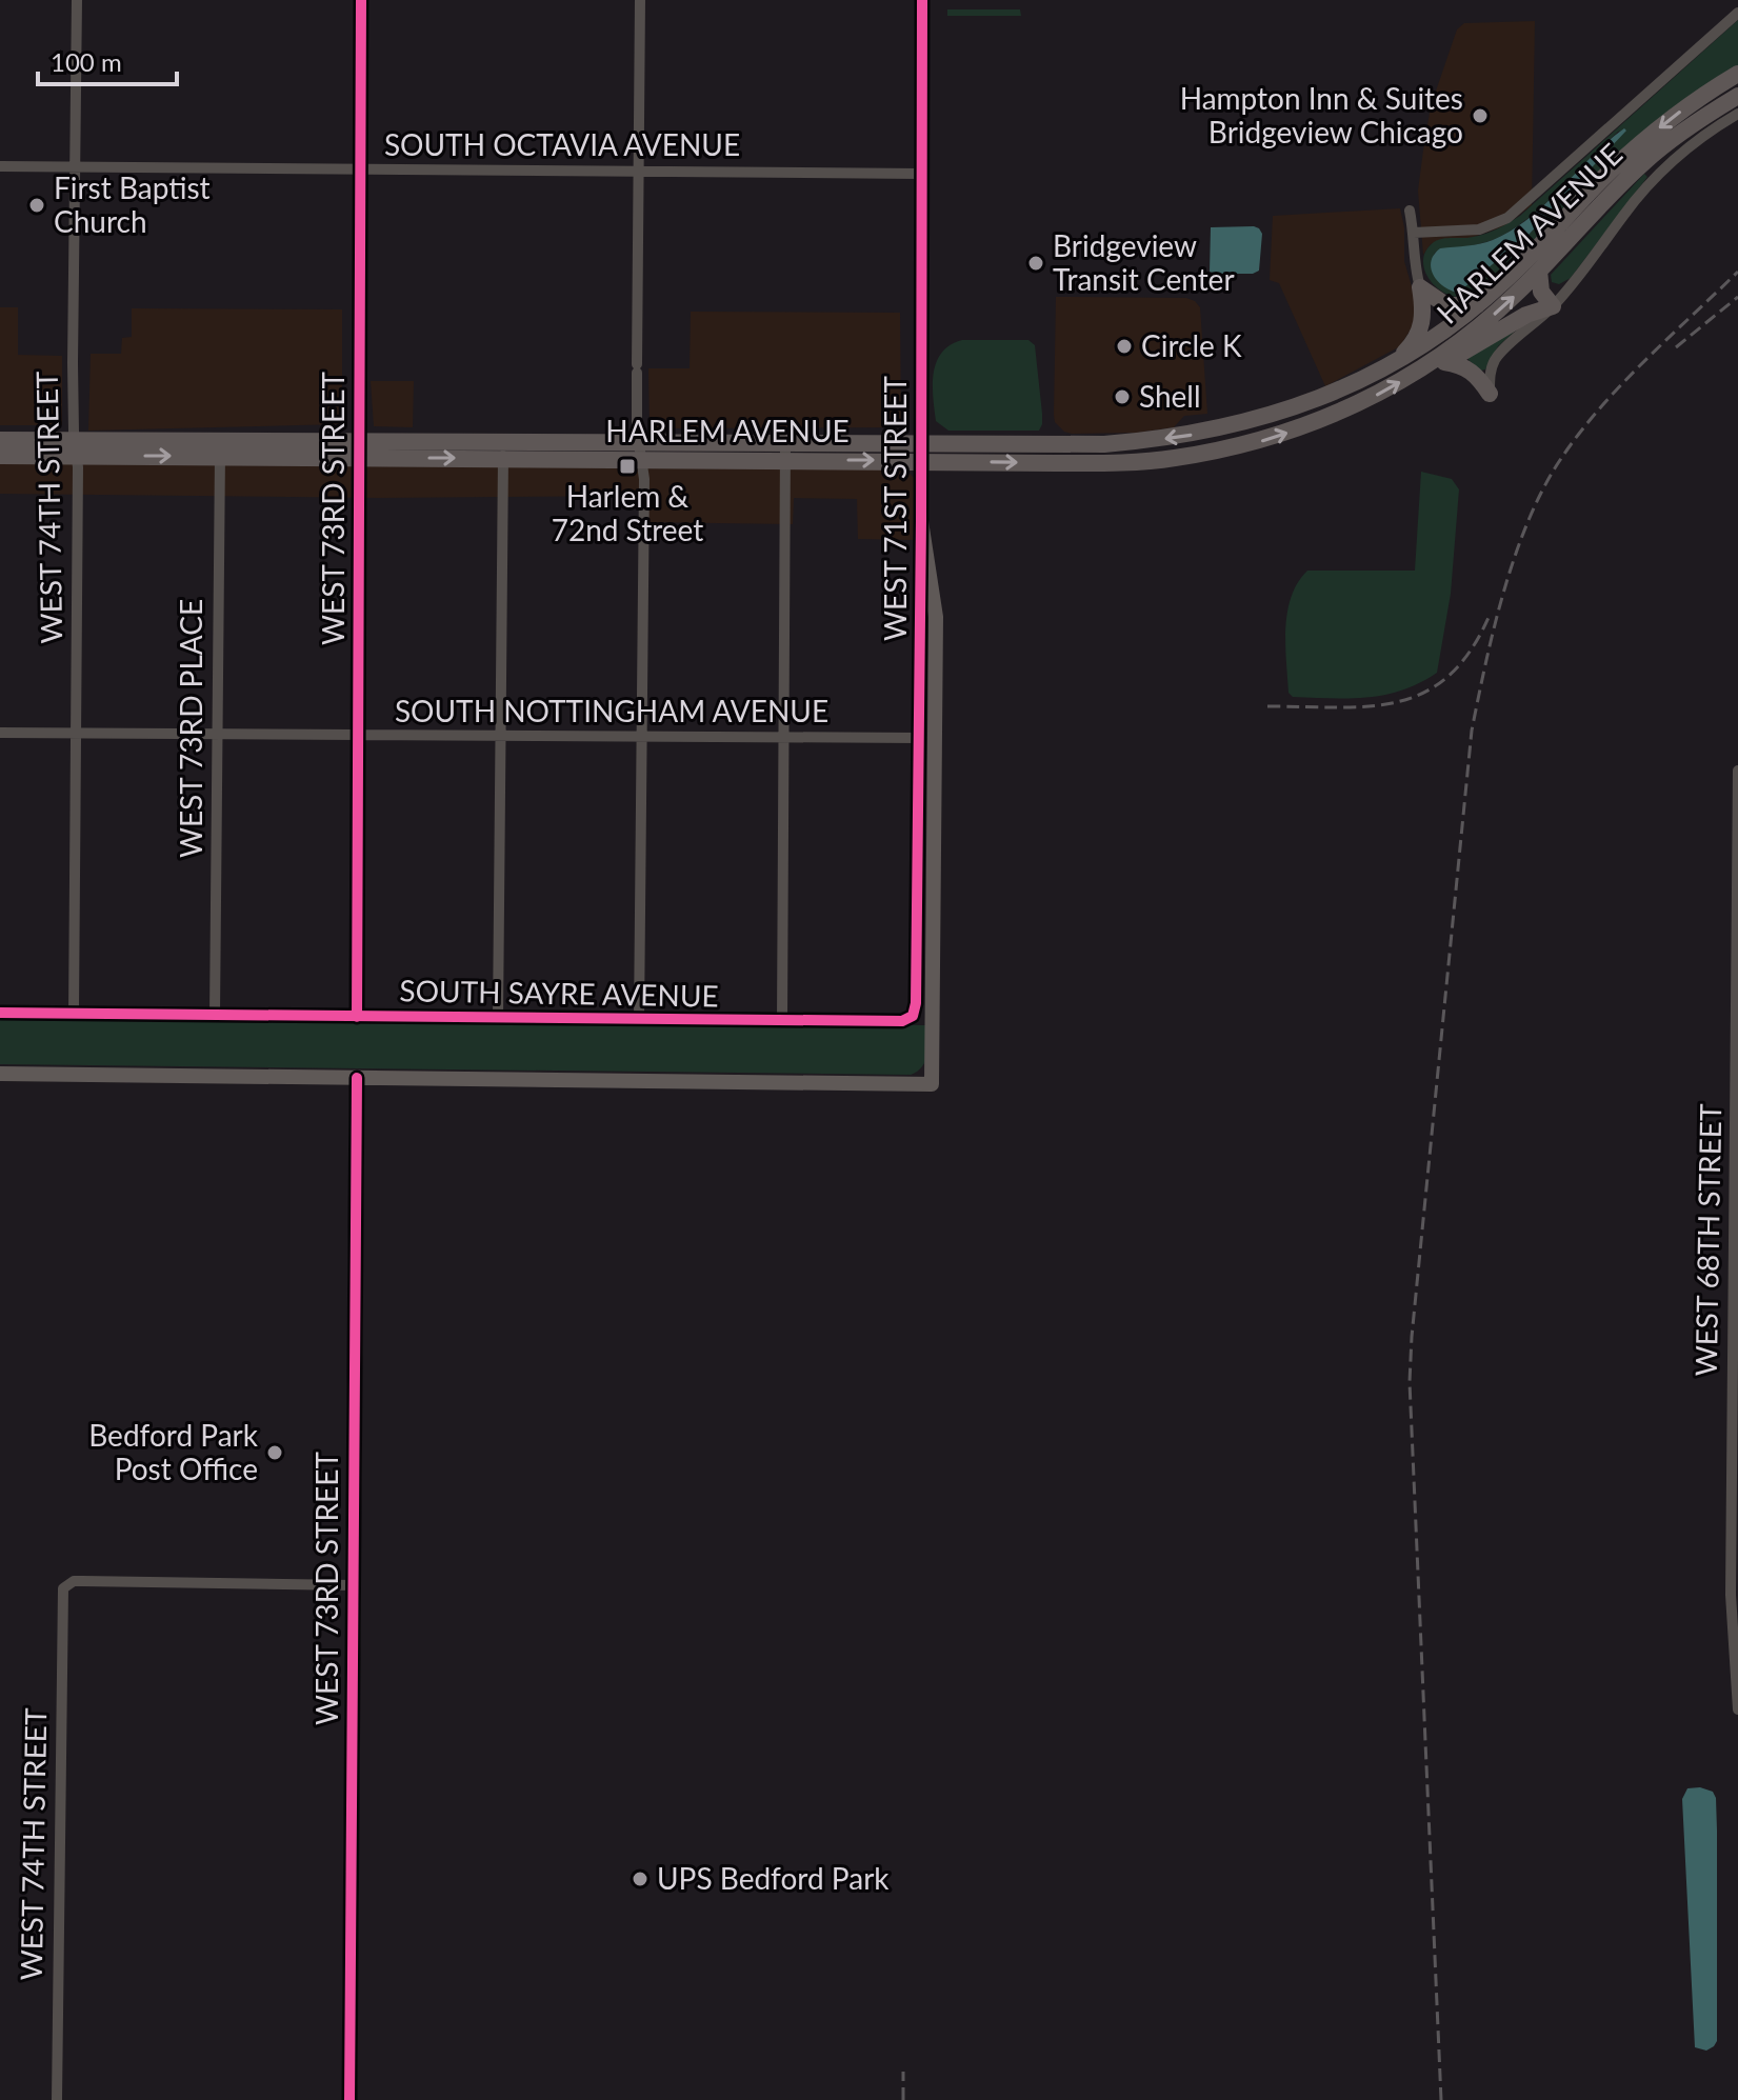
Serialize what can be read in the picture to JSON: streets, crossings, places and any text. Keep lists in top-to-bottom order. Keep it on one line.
{"streets":{"main road":["HARLEM AVENUE"],"street":["SOUTH OCTAVIA AVENUE","WEST 74TH STREET","WEST 73RD STREET","WEST 71ST STREET","SOUTH NOTTINGHAM AVENUE","WEST 73RD PLACE","SOUTH SAYRE AVENUE","WEST 68TH STREET"]},"crossings":[["SOUTH OCTAVIA AVENUE","WEST 74TH STREET"],["SOUTH OCTAVIA AVENUE","WEST 73RD STREET"],["SOUTH OCTAVIA AVENUE","WEST 71ST STREET"],["HARLEM AVENUE","WEST 74TH STREET"],["HARLEM AVENUE","WEST 73RD STREET"],["HARLEM AVENUE","WEST 71ST STREET"],["HARLEM AVENUE","WEST 73RD PLACE"],["WEST 74TH STREET","WEST 73RD STREET"],["WEST 74TH STREET","SOUTH NOTTINGHAM AVENUE"],["WEST 74TH STREET","SOUTH SAYRE AVENUE"],["WEST 73RD STREET","WEST 71ST STREET"],["WEST 73RD STREET","SOUTH NOTTINGHAM AVENUE"],["WEST 73RD STREET","SOUTH SAYRE AVENUE"],["WEST 71ST STREET","SOUTH NOTTINGHAM AVENUE"],["WEST 71ST STREET","SOUTH SAYRE AVENUE"],["SOUTH NOTTINGHAM AVENUE","WEST 73RD PLACE"],["WEST 73RD PLACE","SOUTH SAYRE AVENUE"]],"places":{"other":["Hampton Inn & Suites Bridgeview Chicago","First Baptist Church","Bridgeview Transit Center","Circle K","Shell","Bedford Park Post Office","UPS Bedford Park"],"transit":["Harlem & 72nd Street"]},"scale_bar":"100 m"}
